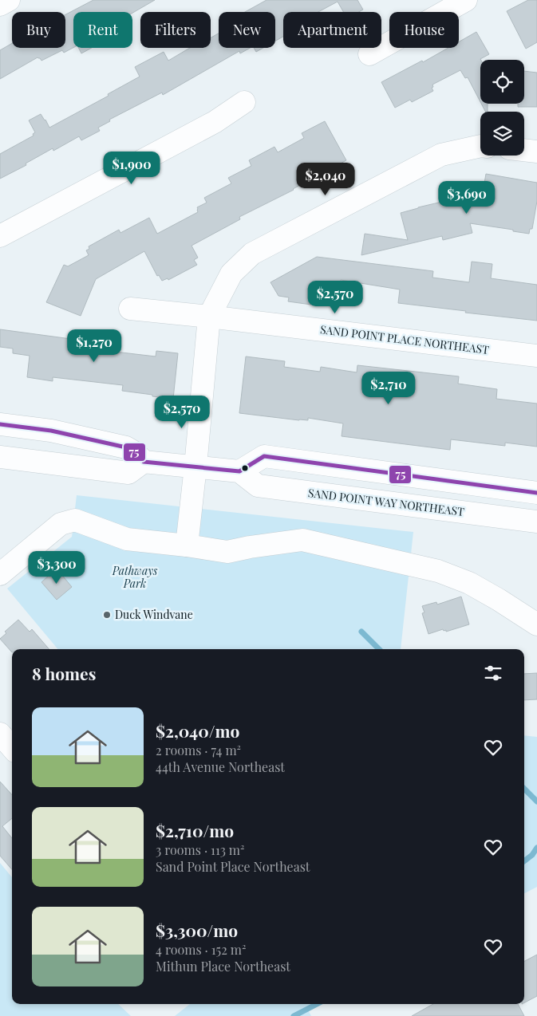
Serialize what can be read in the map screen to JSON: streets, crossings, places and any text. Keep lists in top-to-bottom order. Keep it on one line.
{"streets":{"street":["SAND POINT PLACE NORTHEAST","SAND POINT WAY NORTHEAST"]},"parks":["Pathways Park"],"places":["Duck Windvane"],"lines":["transit line 75"],"page":{"chip":["Buy","Rent","Filters","New","Apartment","House"],"price":["$1,900","$2,040","$3,690","$2,570","$1,270","$2,710","$2,570","$3,300"],"heading":"8 homes","list":[{"name":"$2,040/mo","note":"2 rooms · 74 m² · 44th Avenue Northeast"},{"name":"$2,710/mo","note":"3 rooms · 113 m² · Sand Point Place Northeast"},{"name":"$3,300/mo","note":"4 rooms · 152 m² · Mithun Place Northeast"}]}}
